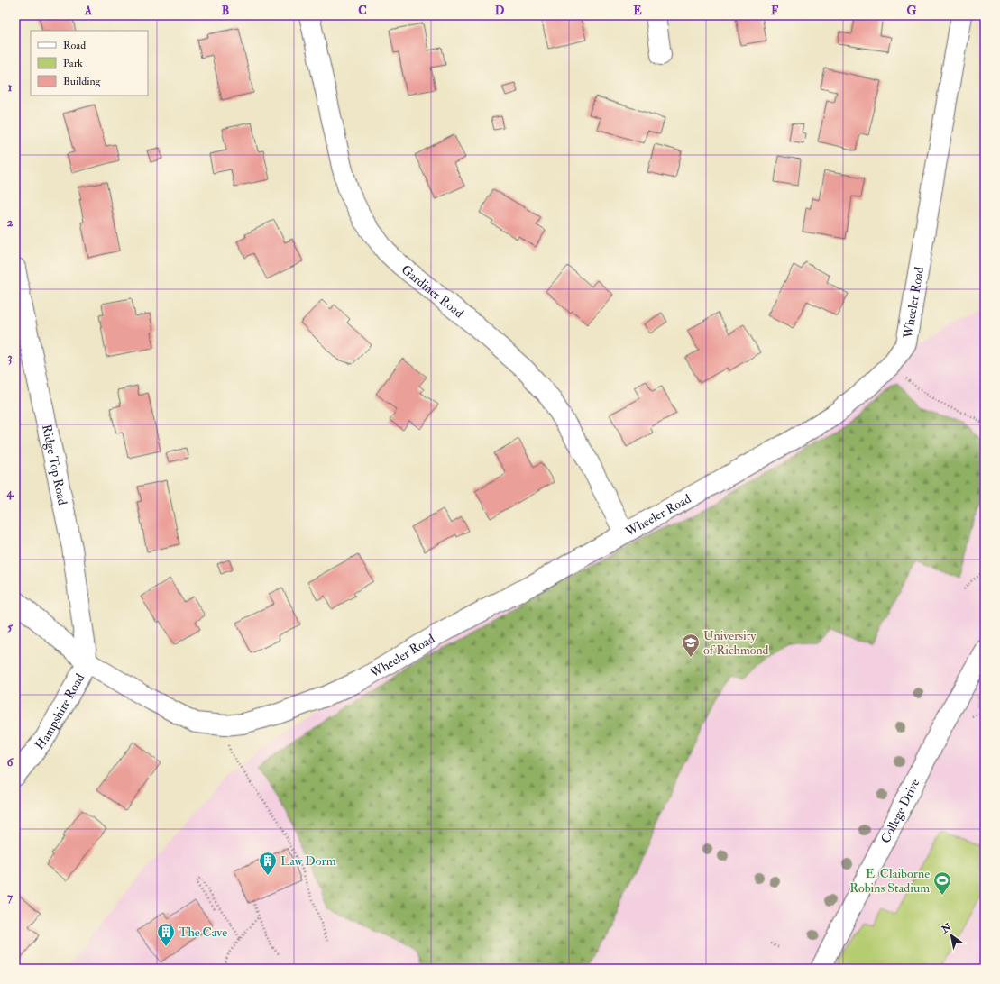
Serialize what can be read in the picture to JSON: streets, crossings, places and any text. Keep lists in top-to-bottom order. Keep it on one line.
{"streets":{"street":["Gardiner Road","Wheeler Road","Ridge Top Road","Hampshire Road","College Drive"]},"crossings":[["Gardiner Road","Wheeler Road"],["Wheeler Road","Ridge Top Road"],["Wheeler Road","Hampshire Road"],["Ridge Top Road","Hampshire Road"]],"places":{"school or university":["University of Richmond"],"building":["Law Dorm","The Cave"],"sports":["E. Claiborne Robins Stadium"]},"legend":["Road","Park","Building"],"north":"top left","grid":{"columns":["A","B","C","D","E","F","G"],"rows":["1","2","3","4","5","6","7"]}}
